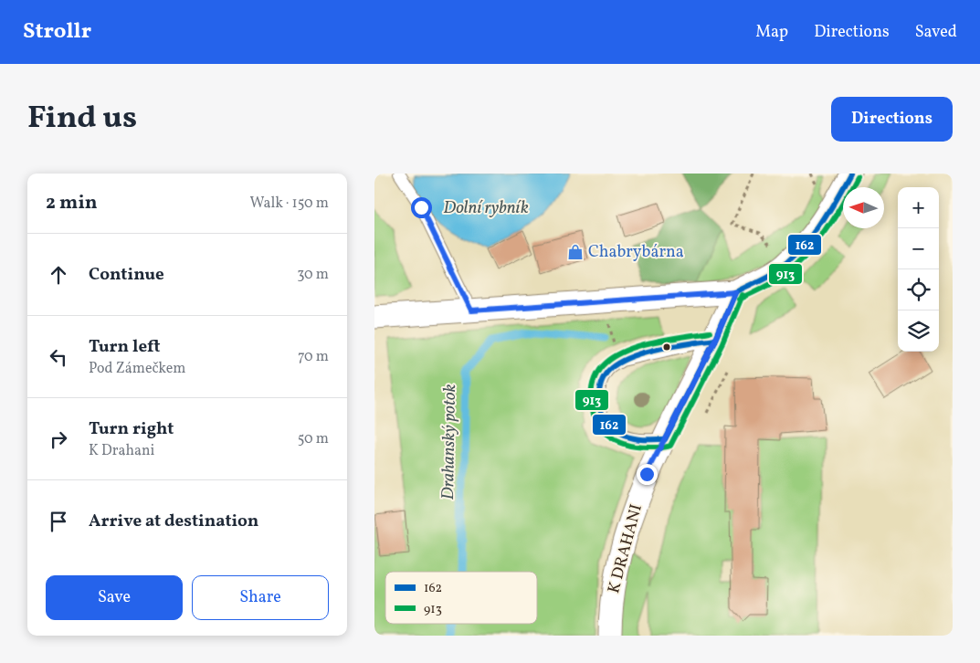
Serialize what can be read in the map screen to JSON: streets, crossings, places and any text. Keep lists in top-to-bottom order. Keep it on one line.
{"streets":{"street":["K DRAHANI"]},"water":["Dolní rybník","Drahanský potok"],"places":{"shop":["Chabrybárna"]},"lines":["transit line 162","transit line 913"],"legend":["162","913"],"north":"left","page":{"header":"Strollr","nav":["Map","Directions","Saved"],"title":"Find us","buttons":["Directions",["Save","Share"]],"heading":["2 min","Walk · 150 m"],"map_buttons":["+","−"],"list":[["Continue","30 m"],["Turn left","Pod Zámečkem","70 m"],["Turn right","K Drahani","50 m"],"Arrive at destination"]}}
